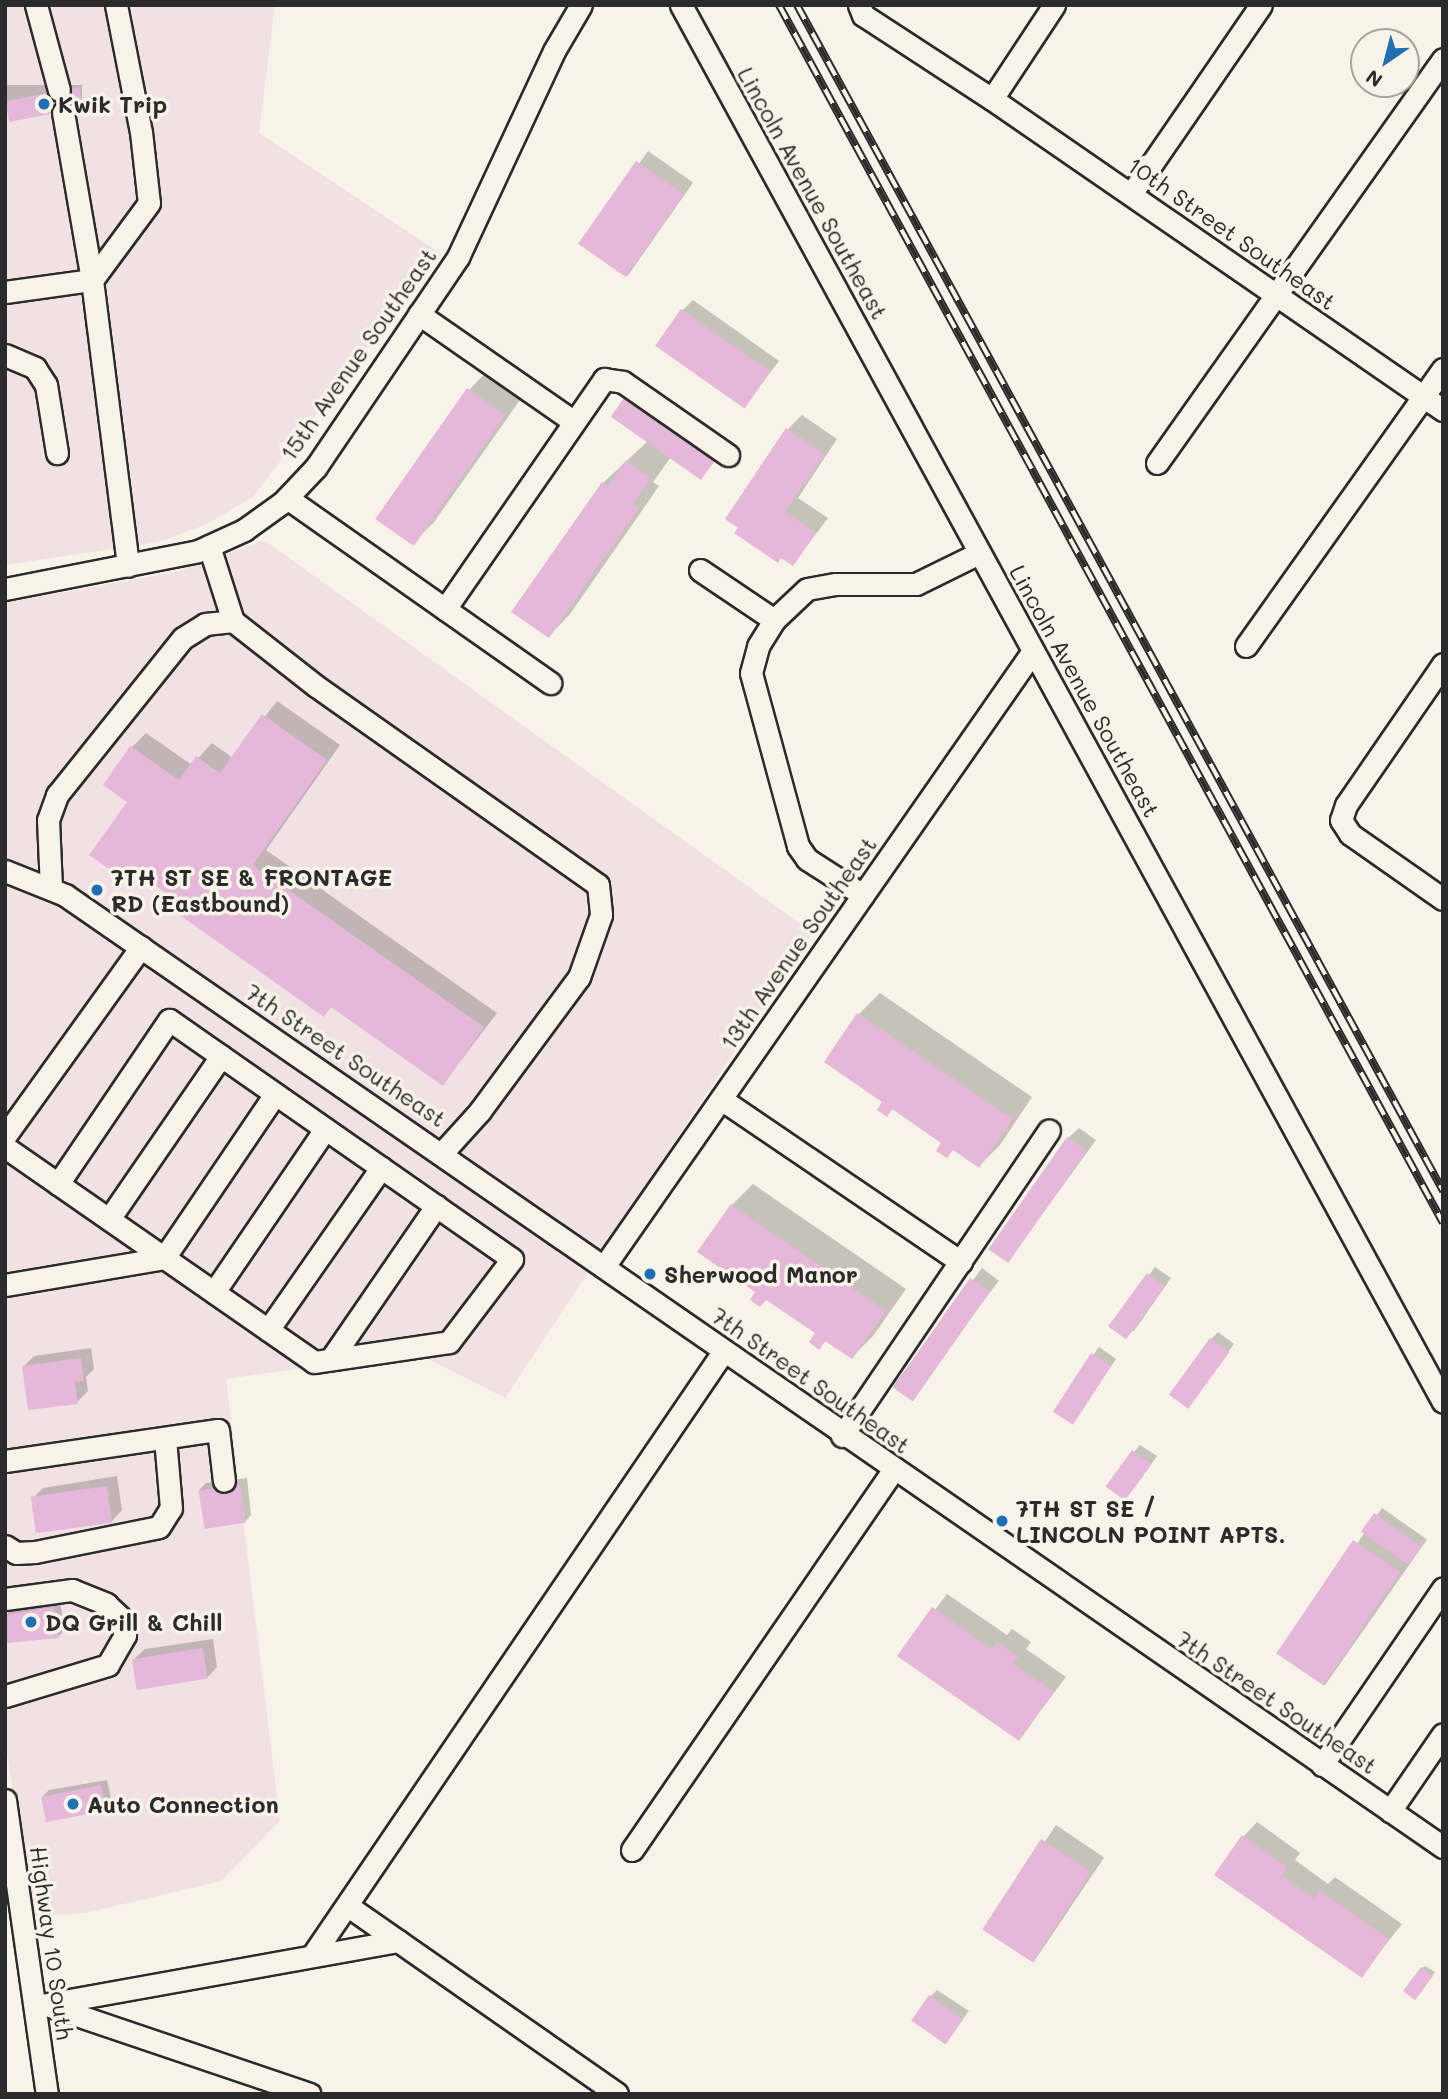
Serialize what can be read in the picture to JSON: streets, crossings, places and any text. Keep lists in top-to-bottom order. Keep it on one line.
{"streets":{"street":["Lincoln Avenue Southeast","10th Street Southeast","15th Avenue Southeast","13th Avenue Southeast","7th Street Southeast","Highway 10 South"]},"crossings":[["Lincoln Avenue Southeast","13th Avenue Southeast"],["13th Avenue Southeast","7th Street Southeast"]],"places":["Kwik Trip","7TH ST SE & FRONTAGE RD (Eastbound)","Sherwood Manor","7TH ST SE / LINCOLN POINT APTS.","DQ Grill & Chill","Auto Connection"],"north":"bottom left"}
